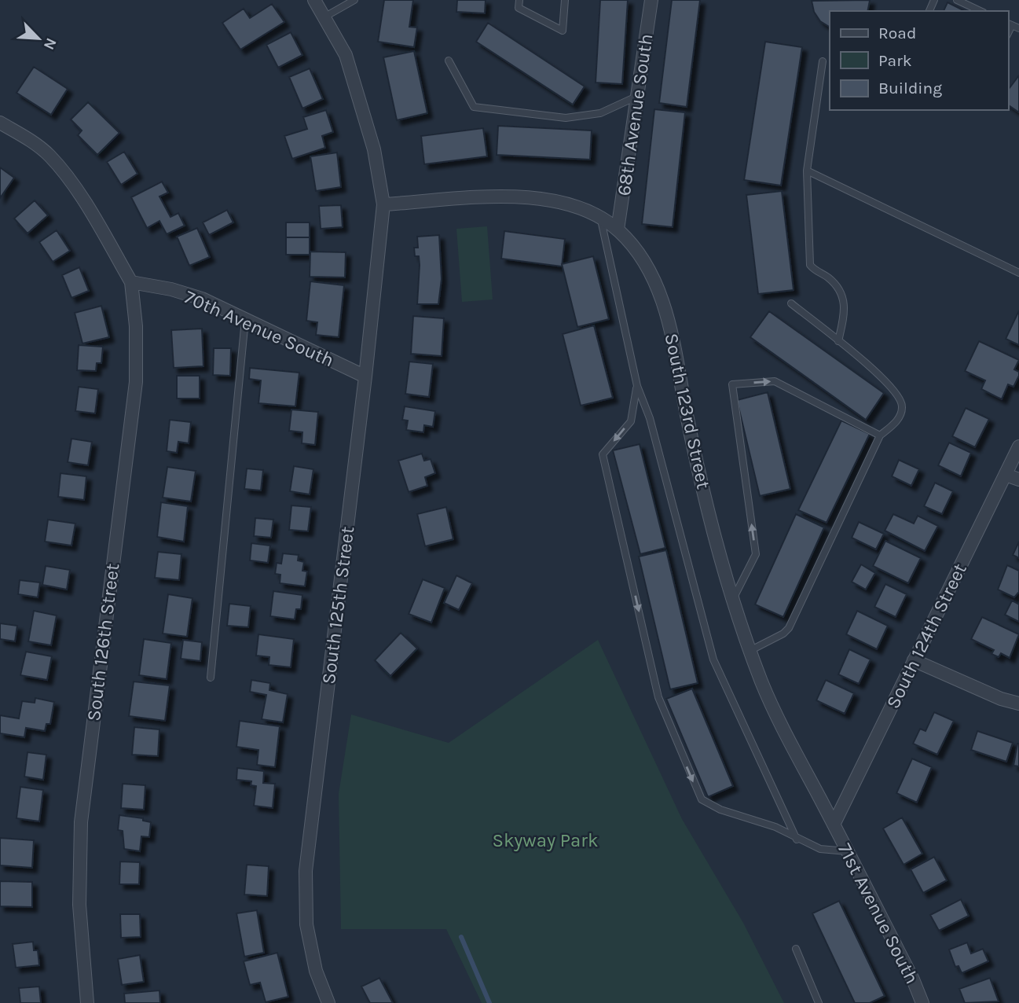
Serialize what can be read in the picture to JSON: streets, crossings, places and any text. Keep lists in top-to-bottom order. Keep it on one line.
{"streets":{"street":["68th Avenue South","70th Avenue South","South 123rd Street","South 125th Street","South 124th Street","South 126th Street","71st Avenue South"]},"crossings":[["68th Avenue South","South 123rd Street"],["70th Avenue South","South 125th Street"],["70th Avenue South","South 126th Street"],["South 123rd Street","South 125th Street"],["South 123rd Street","South 124th Street"],["South 123rd Street","71st Avenue South"],["South 124th Street","71st Avenue South"]],"parks":["Skyway Park"],"legend":["Road","Park","Building"],"north":"bottom right"}
